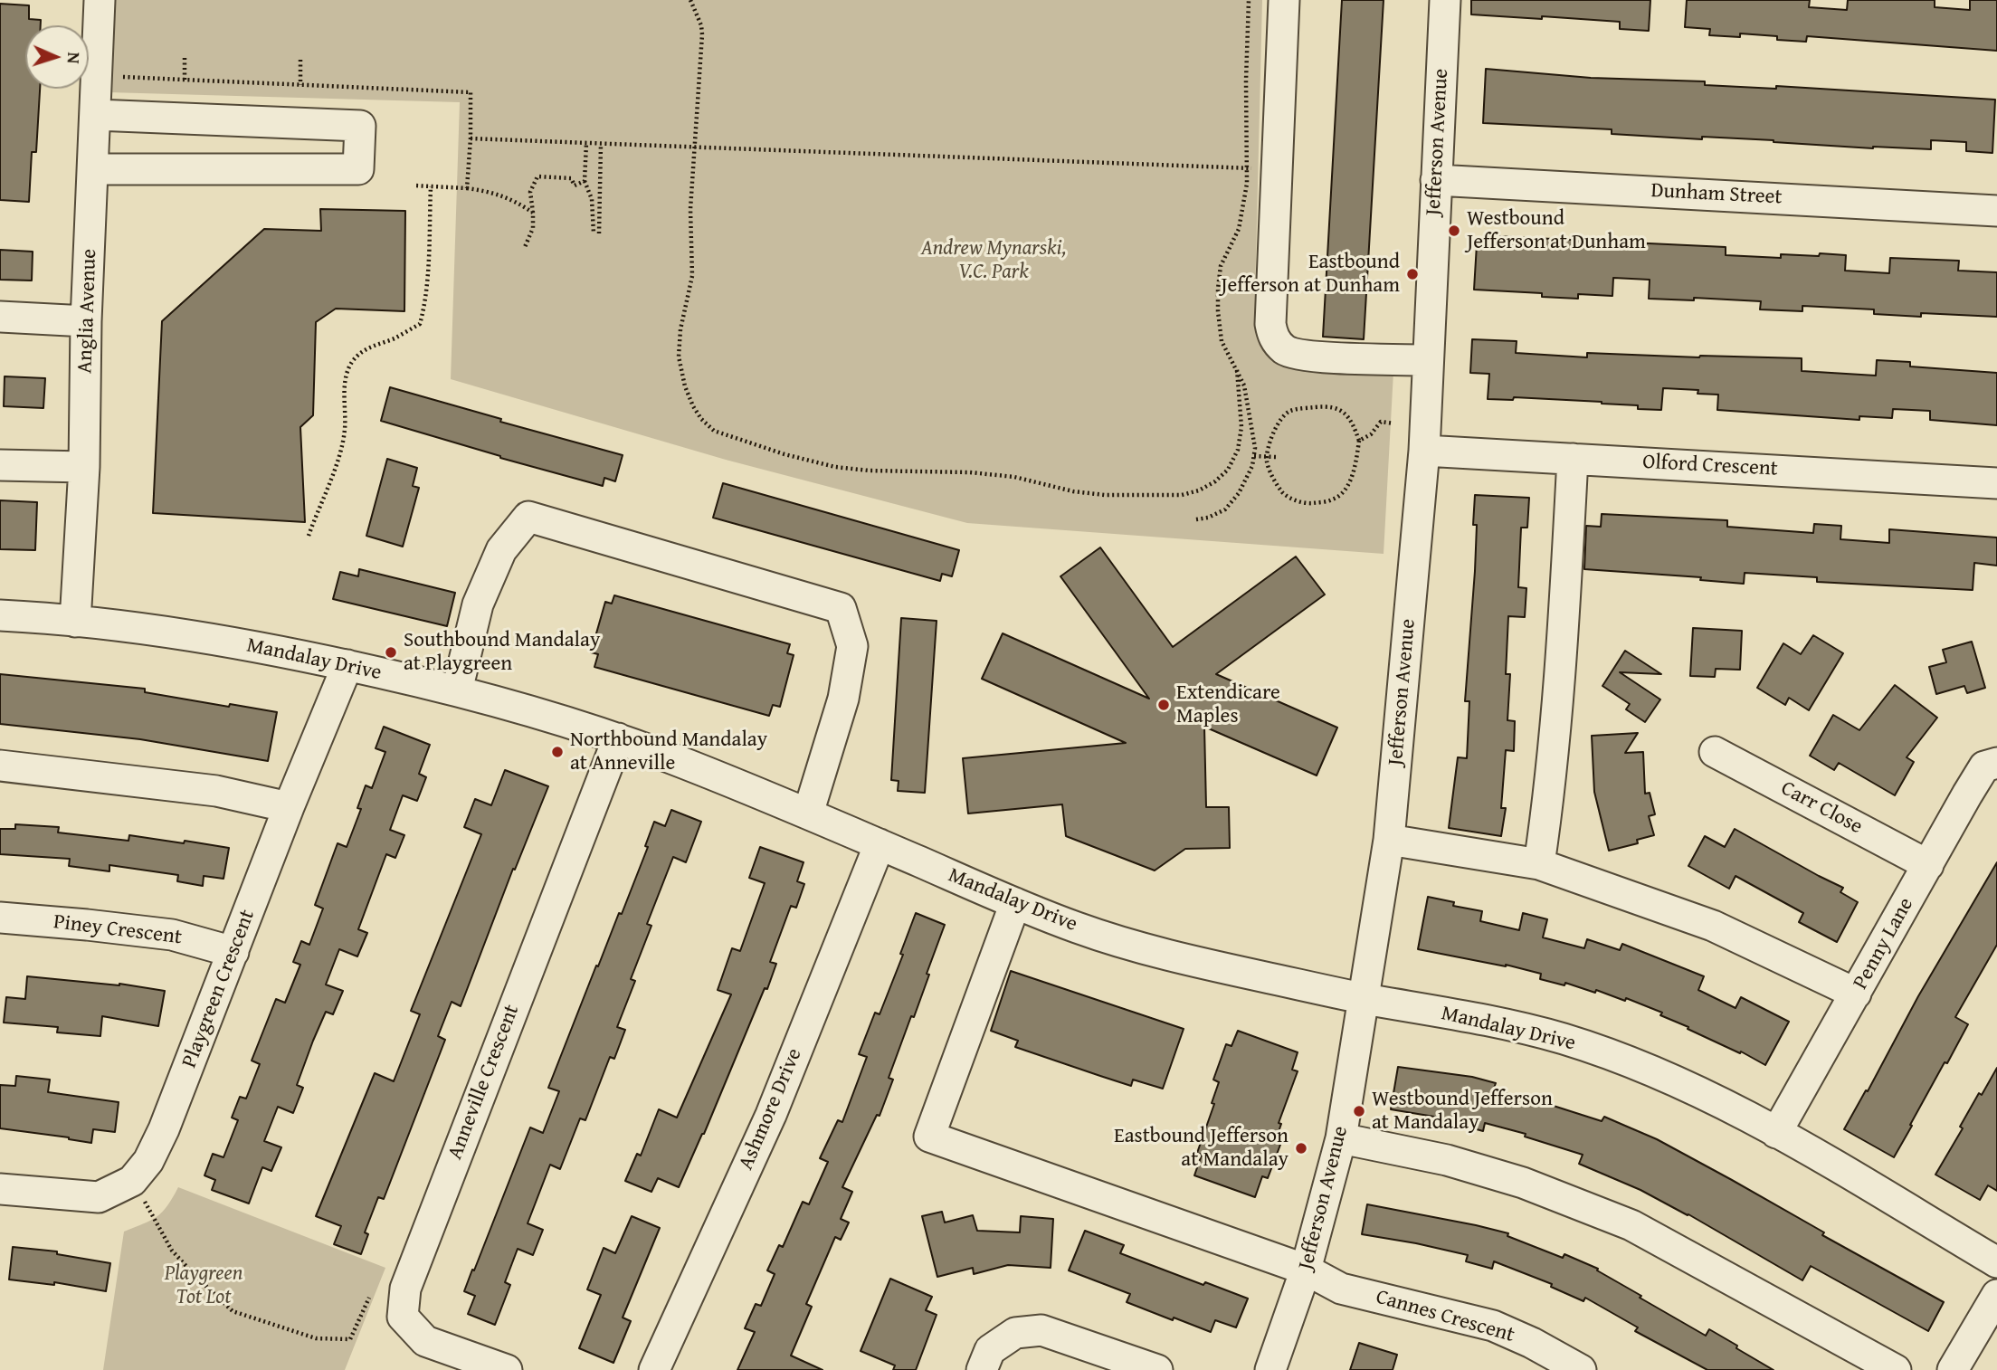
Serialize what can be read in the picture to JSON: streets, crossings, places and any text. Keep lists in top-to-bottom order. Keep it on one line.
{"streets":{"street":["Jefferson Avenue","Dunham Street","Anglia Avenue","Olford Crescent","Mandalay Drive","Carr Close","Piney Crescent","Penny Lane","Playgreen Crescent","Anneville Crescent","Ashmore Drive","Cannes Crescent"]},"crossings":[["Jefferson Avenue","Dunham Street"],["Jefferson Avenue","Olford Crescent"],["Jefferson Avenue","Mandalay Drive"],["Jefferson Avenue","Cannes Crescent"],["Anglia Avenue","Mandalay Drive"],["Mandalay Drive","Penny Lane"],["Mandalay Drive","Playgreen Crescent"],["Mandalay Drive","Anneville Crescent"],["Mandalay Drive","Ashmore Drive"],["Mandalay Drive","Cannes Crescent"],["Carr Close","Penny Lane"],["Piney Crescent","Playgreen Crescent"]],"parks":["Andrew Mynarski, V.C. Park","Playgreen Tot Lot"],"places":["Westbound Jefferson at Dunham","Eastbound Jefferson at Dunham","Southbound Mandalay at Playgreen","Extendicare Maples","Northbound Mandalay at Anneville","Westbound Jefferson at Mandalay","Eastbound Jefferson at Mandalay"],"north":"right"}
